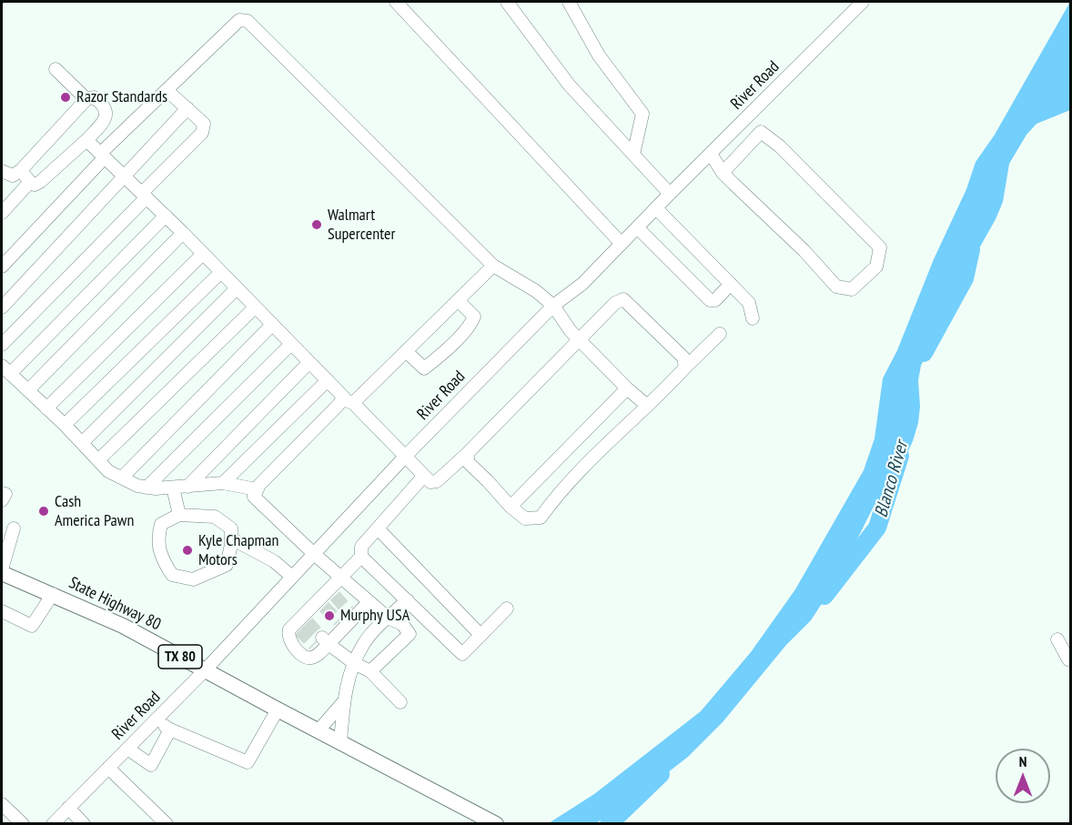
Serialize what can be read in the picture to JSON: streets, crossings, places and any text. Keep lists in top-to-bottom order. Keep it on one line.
{"streets":{"main road":["State Highway 80","TX 80"],"street":["River Road"]},"crossings":[["River Road","State Highway 80"],["State Highway 80","TX 80"]],"water":["Blanco River"],"places":["Razor Standards","Walmart Supercenter","Cash America Pawn","Kyle Chapman Motors","Murphy USA"],"north":"top"}
